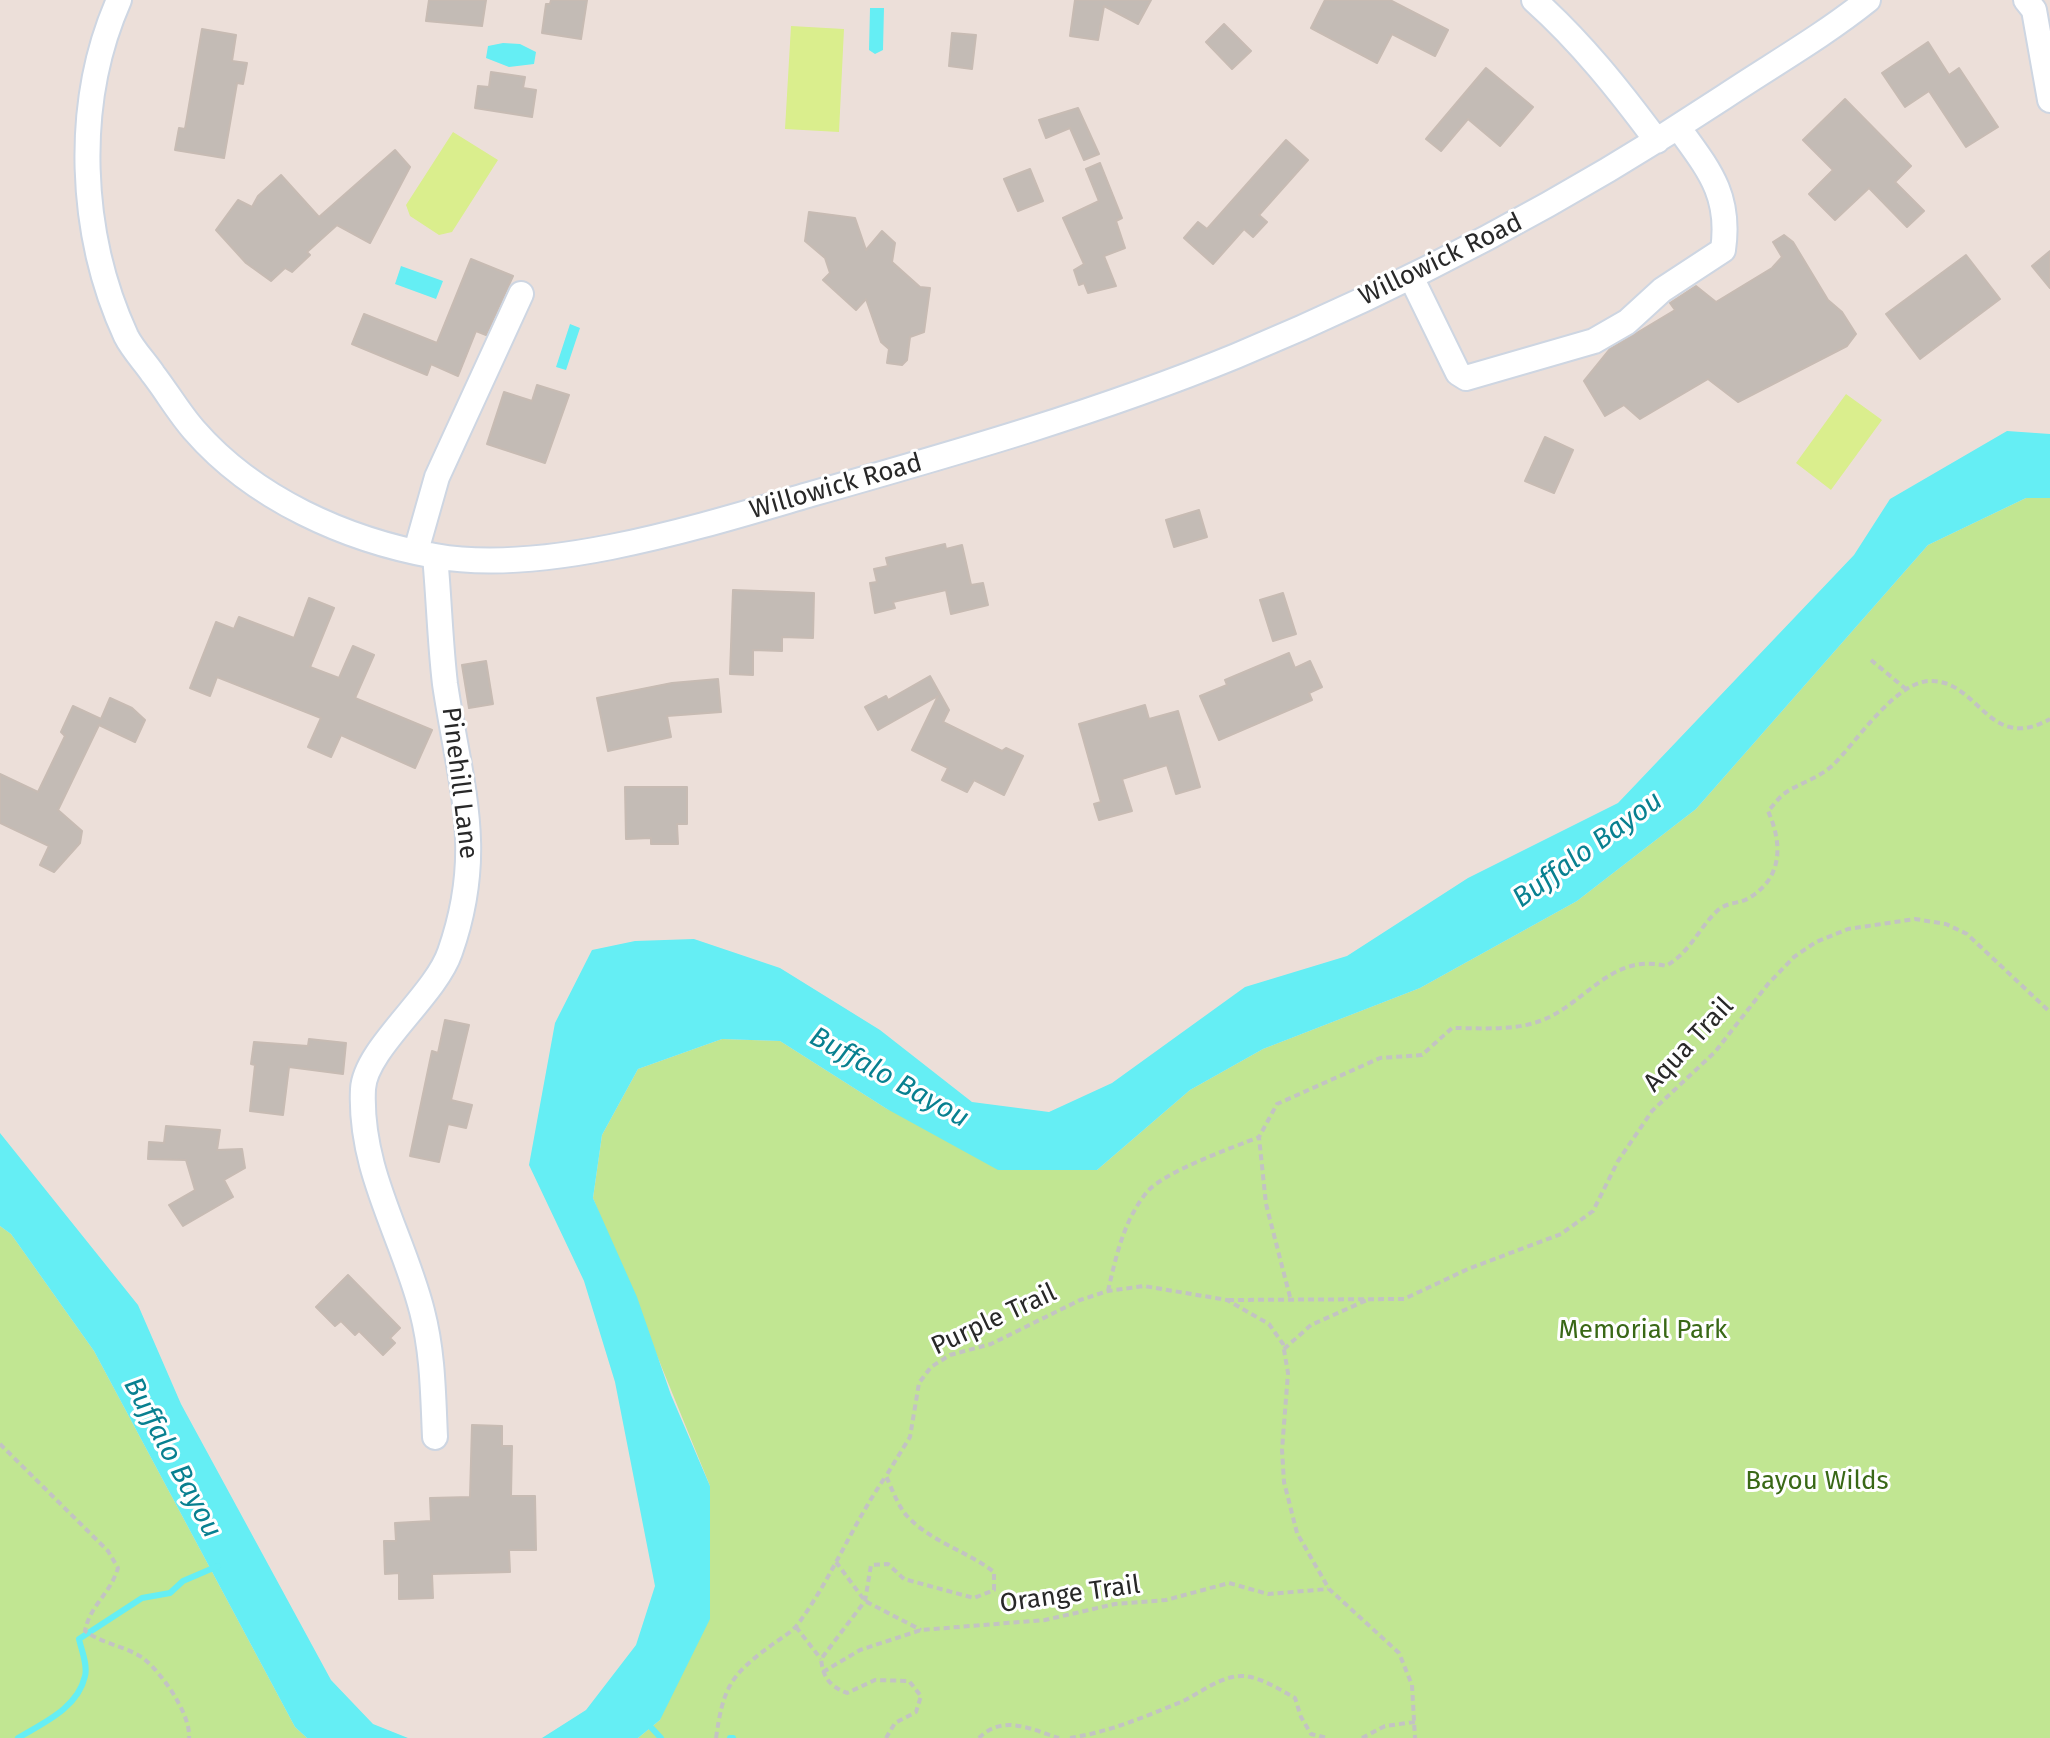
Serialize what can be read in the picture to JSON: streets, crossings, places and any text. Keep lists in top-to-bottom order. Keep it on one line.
{"streets":{"street":["Willowick Road","Pinehill Lane"],"path":["Aqua Trail","Purple Trail","Orange Trail"]},"crossings":[["Willowick Road","Pinehill Lane"],["Aqua Trail","Purple Trail"]],"water":["Buffalo Bayou"],"parks":["Memorial Park","Bayou Wilds"]}
